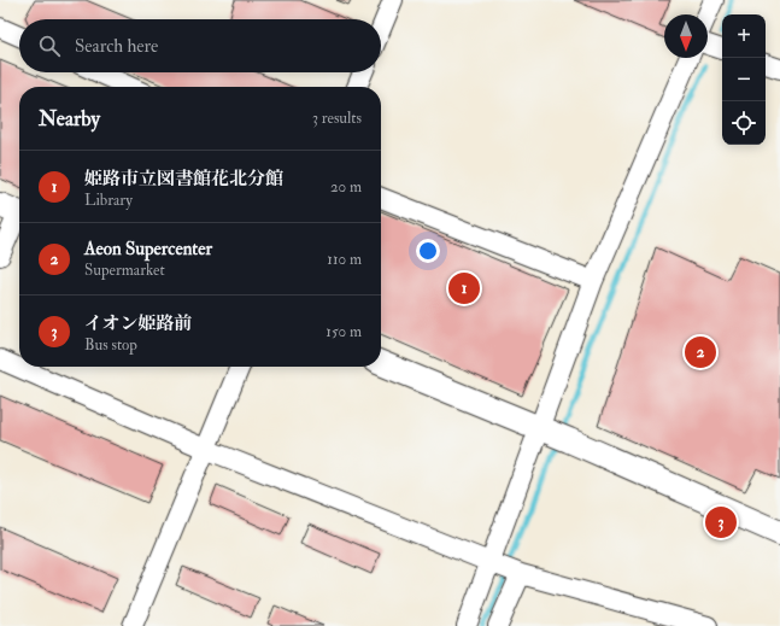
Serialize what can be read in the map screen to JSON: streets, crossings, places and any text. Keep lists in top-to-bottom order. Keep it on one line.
{"north":"bottom","page":{"map_buttons":["+","−"],"search":"Search here","heading":["Nearby","3 results"],"list":[{"mark":"1","name":"姫路市立図書館花北分館","note":"Library","value":"20 m"},{"mark":"2","name":"Aeon Supercenter","note":"Supermarket","value":"110 m"},{"mark":"3","name":"イオン姫路前","note":"Bus stop","value":"150 m"}],"pins":["1","2","3"]}}
